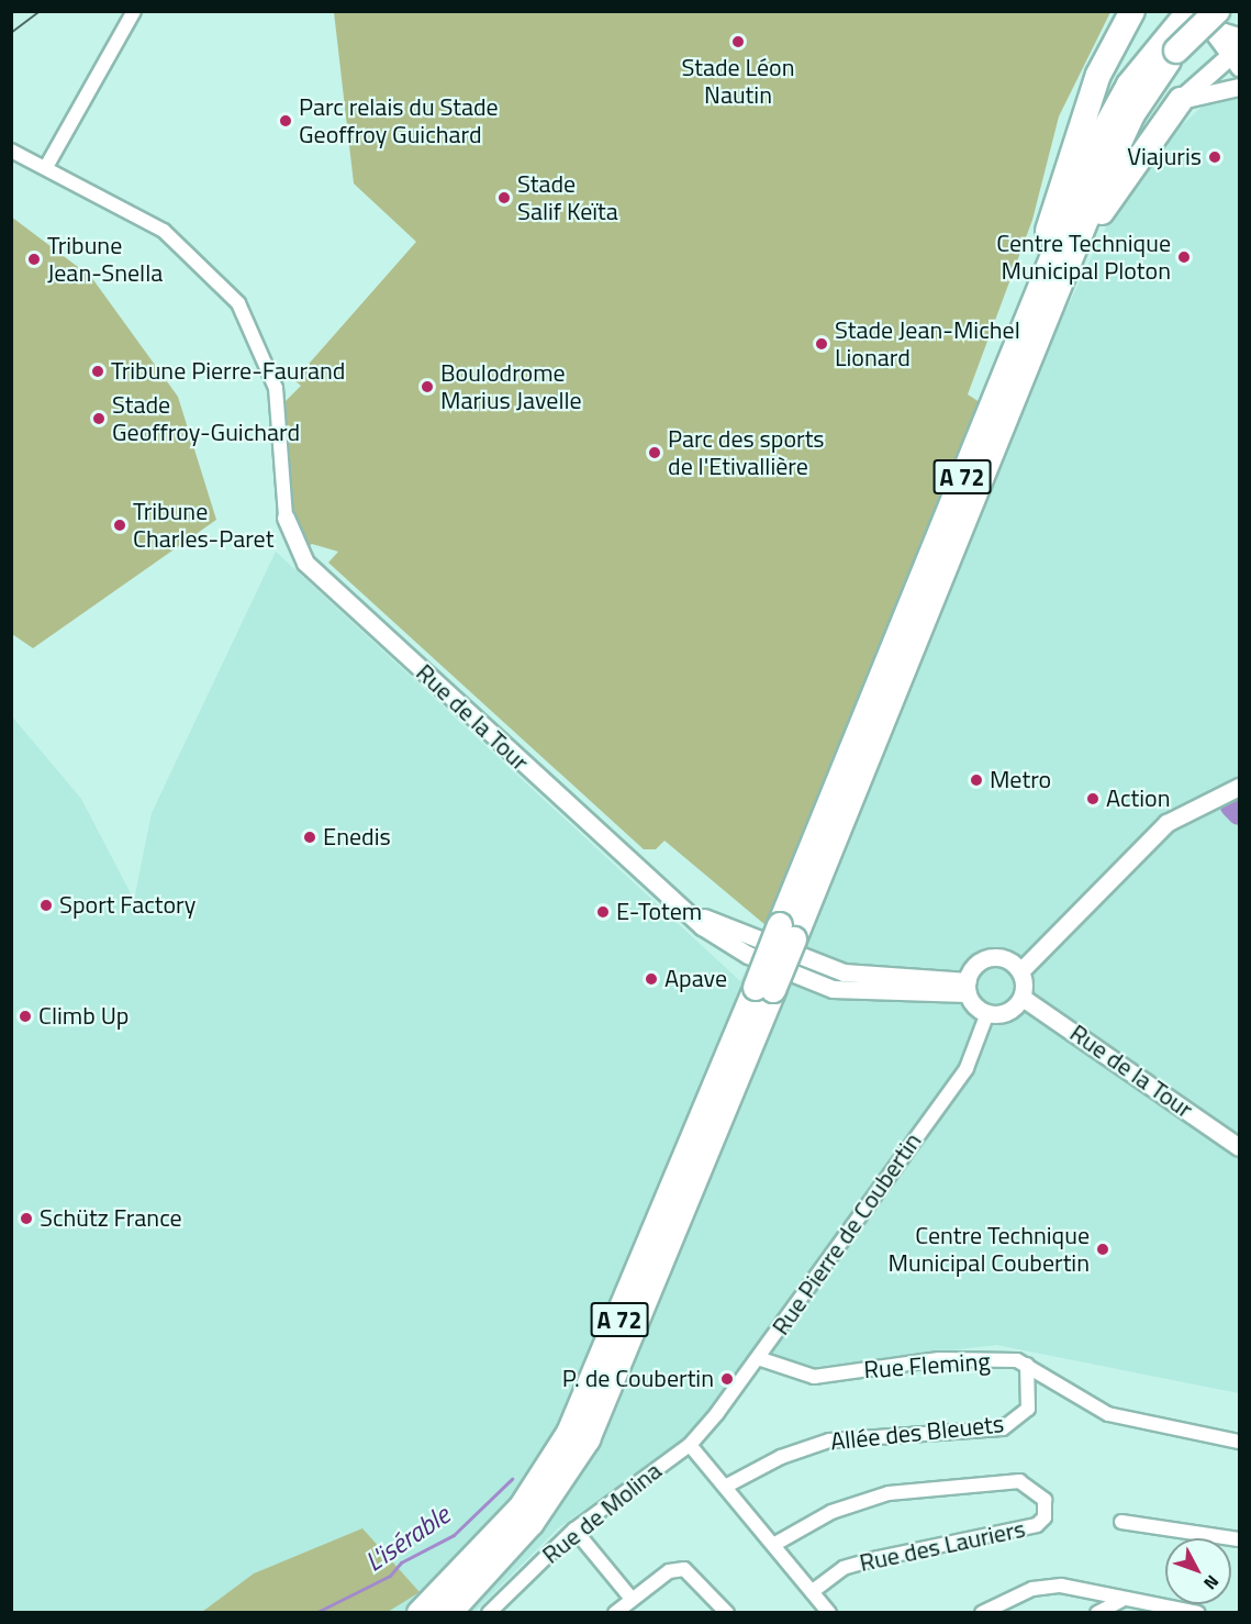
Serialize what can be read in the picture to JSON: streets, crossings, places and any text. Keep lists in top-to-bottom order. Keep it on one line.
{"streets":{"highway":["A 72"],"street":["Rue de la Tour","Rue Pierre de Coubertin","Rue Fleming","Allée des Bleuets","Rue de Molina","Rue des Lauriers"]},"crossings":[["Rue de la Tour","Rue Pierre de Coubertin"],["Rue Pierre de Coubertin","Rue Fleming"],["Rue Pierre de Coubertin","Rue de Molina"],["Rue Fleming","Allée des Bleuets"]],"water":["L'isérable"],"places":["Stade Léon Nautin","Parc relais du Stade Geoffroy Guichard","Viajuris","Stade Salif Keïta","Centre Technique Municipal Ploton","Tribune Jean-Snella","Stade Jean-Michel Lionard","Tribune Pierre-Faurand","Boulodrome Marius Javelle","Stade Geoffroy-Guichard","Parc des sports de l'Etivallière","Tribune Charles-Paret","Metro","Action","Enedis","Sport Factory","E-Totem","Apave","Climb Up","Schütz France","Centre Technique Municipal Coubertin","P. de Coubertin"],"north":"bottom right"}
